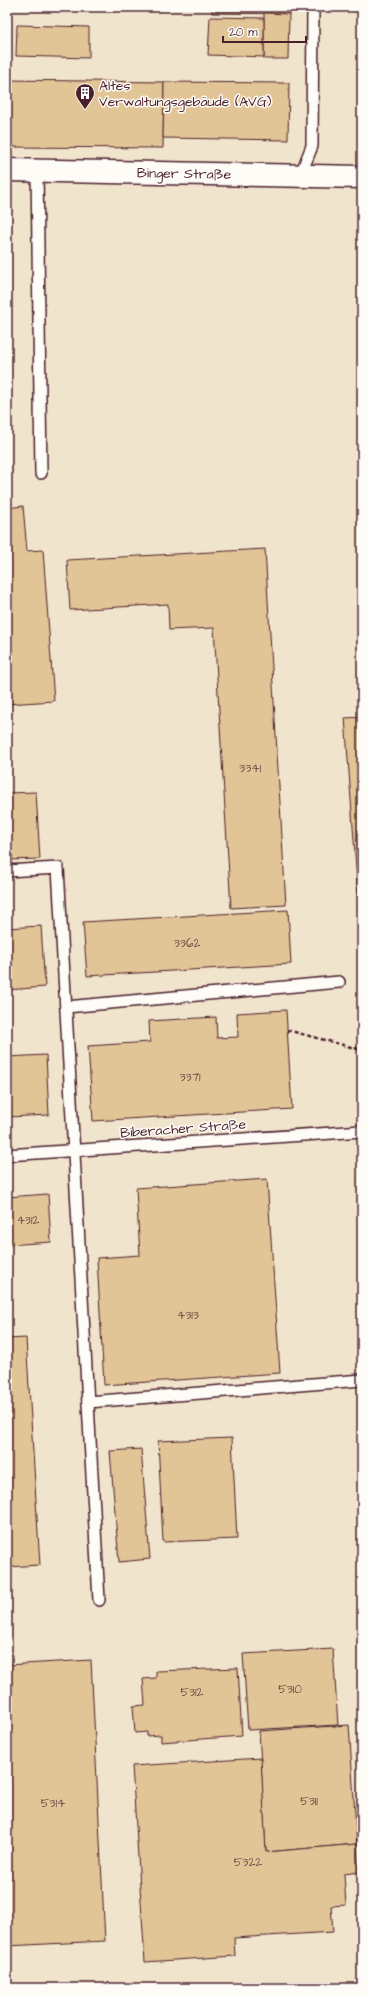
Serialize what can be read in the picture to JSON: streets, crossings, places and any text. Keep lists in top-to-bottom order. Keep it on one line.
{"streets":{"street":["Binger Straße"],"lane":["Biberacher Straße"]},"places":{"building":["Altes Verwaltungsgebäude (AVG)"]},"house_numbers":["3341","3362","3371","4312","4313","5310","5312","5311","5314","5322"],"scale_bar":"20 m"}
